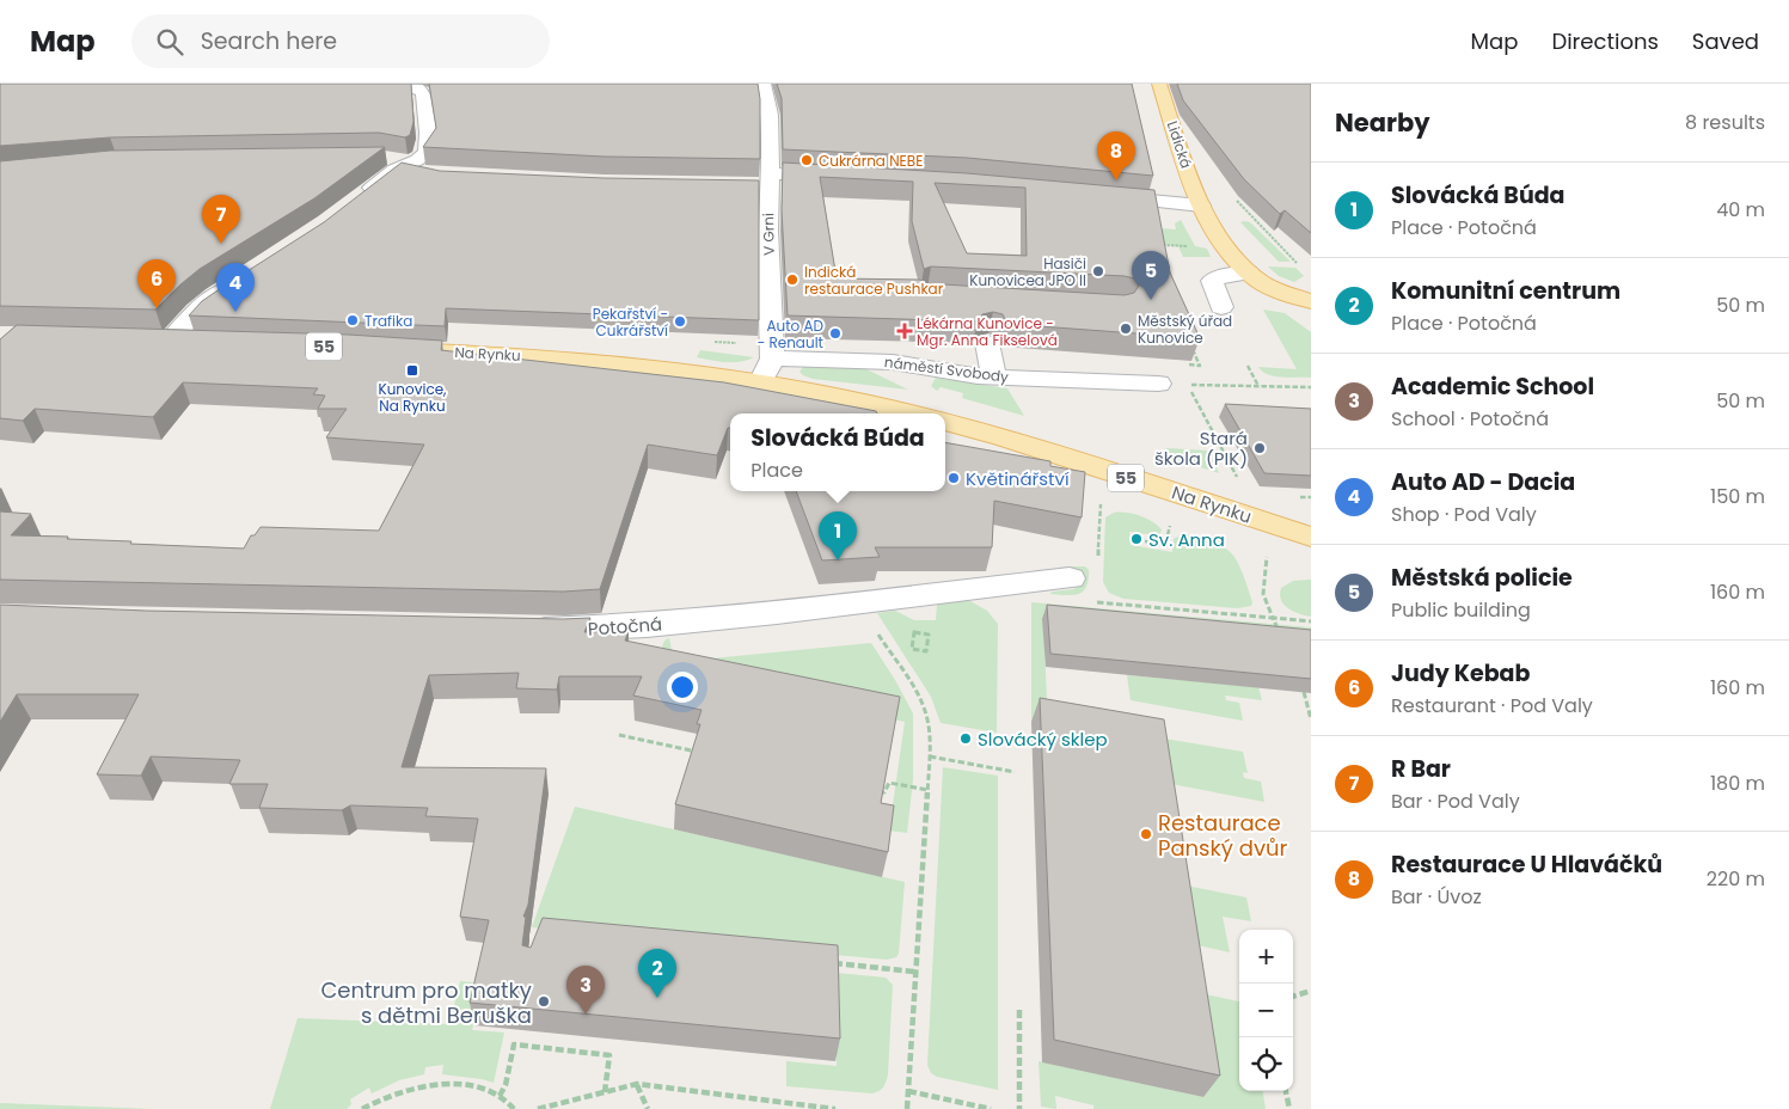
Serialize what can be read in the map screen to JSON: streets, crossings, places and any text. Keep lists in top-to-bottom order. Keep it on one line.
{"streets":{"main road":["Lidická","55","Na Rynku"],"street":["V Grni","náměstí Svobody","Potočná"]},"crossings":[["V Grni","Na Rynku"],["V Grni","náměstí Svobody"]],"places":{"other":["Cukrárna NEBE","Hasiči Kunovicea JPO II","Indická restaurace Pushkar","Trafika","Pekařství - Cukrářství","Městský úřad Kunovice","Auto AD - Renault","Stará škola (PIK)","Květinářství","Sv. Anna","Slovácký sklep","Restaurace Panský dvůr","Centrum pro matky s dětmi Beruška"],"health":["Lékárna Kunovice - Mgr. Anna Fikselová"],"transit":["Kunovice, Na Rynku"]},"page":{"header":"Map","search":"Search here","nav":["Map","Directions","Saved"],"heading":["Nearby","8 results"],"pins":["8","7","5","6","4","1","2","3"],"list":[{"mark":"1","name":"Slovácká Búda","note":"Place · Potočná","value":"40 m"},{"mark":"2","name":"Komunitní centrum","note":"Place · Potočná","value":"50 m"},{"mark":"3","name":"Academic School","note":"School · Potočná","value":"50 m"},{"mark":"4","name":"Auto AD - Dacia","note":"Shop · Pod Valy","value":"150 m"},{"mark":"5","name":"Městská policie","note":"Public building","value":"160 m"},{"mark":"6","name":"Judy Kebab","note":"Restaurant · Pod Valy","value":"160 m"},{"mark":"7","name":"R Bar","note":"Bar · Pod Valy","value":"180 m"},{"mark":"8","name":"Restaurace U Hlaváčků","note":"Bar · Úvoz","value":"220 m"}],"popup":["Slovácká Búda","Place"],"map_buttons":["+","−"]}}
